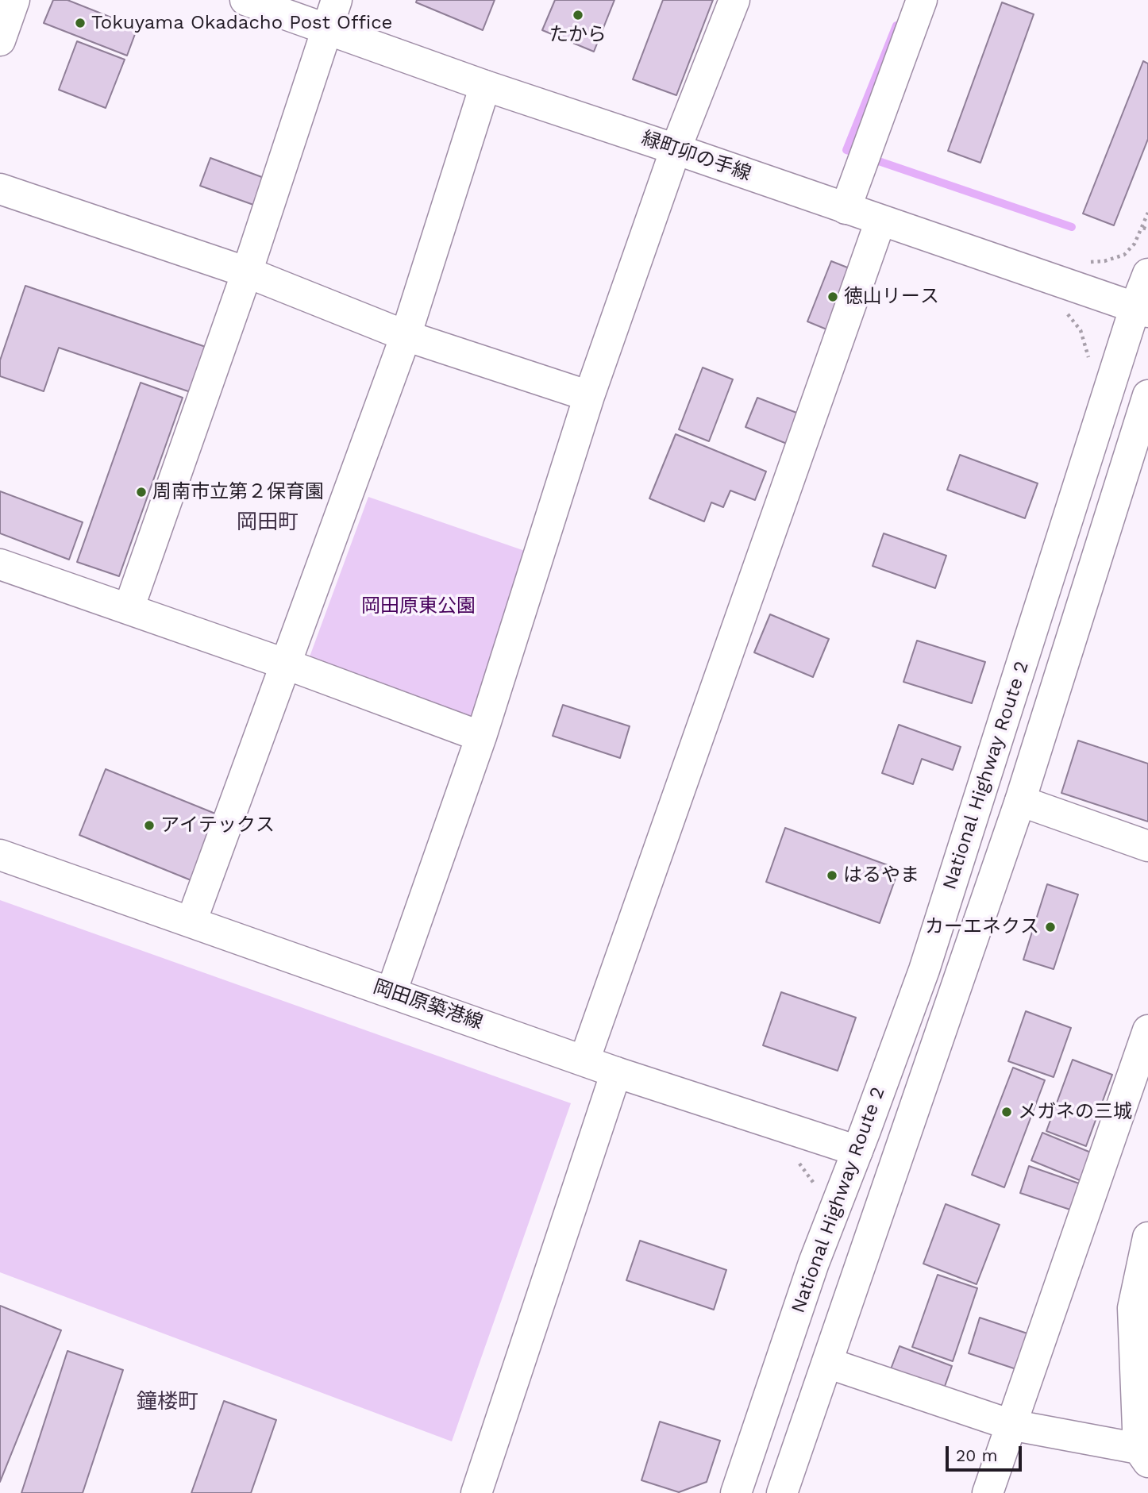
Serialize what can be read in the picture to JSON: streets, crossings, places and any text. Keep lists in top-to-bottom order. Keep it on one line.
{"streets":{"main road":["緑町卯の手線","National Highway Route 2","岡田原築港線"]},"crossings":[["緑町卯の手線","National Highway Route 2"],["National Highway Route 2","岡田原築港線"]],"districts":["岡田町","鐘楼町"],"parks":["岡田原東公園"],"places":["たから","Tokuyama Okadacho Post Office","徳山リース","周南市立第２保育園","アイテックス","はるやま","カーエネクス","メガネの三城"],"scale_bar":"20 m"}
